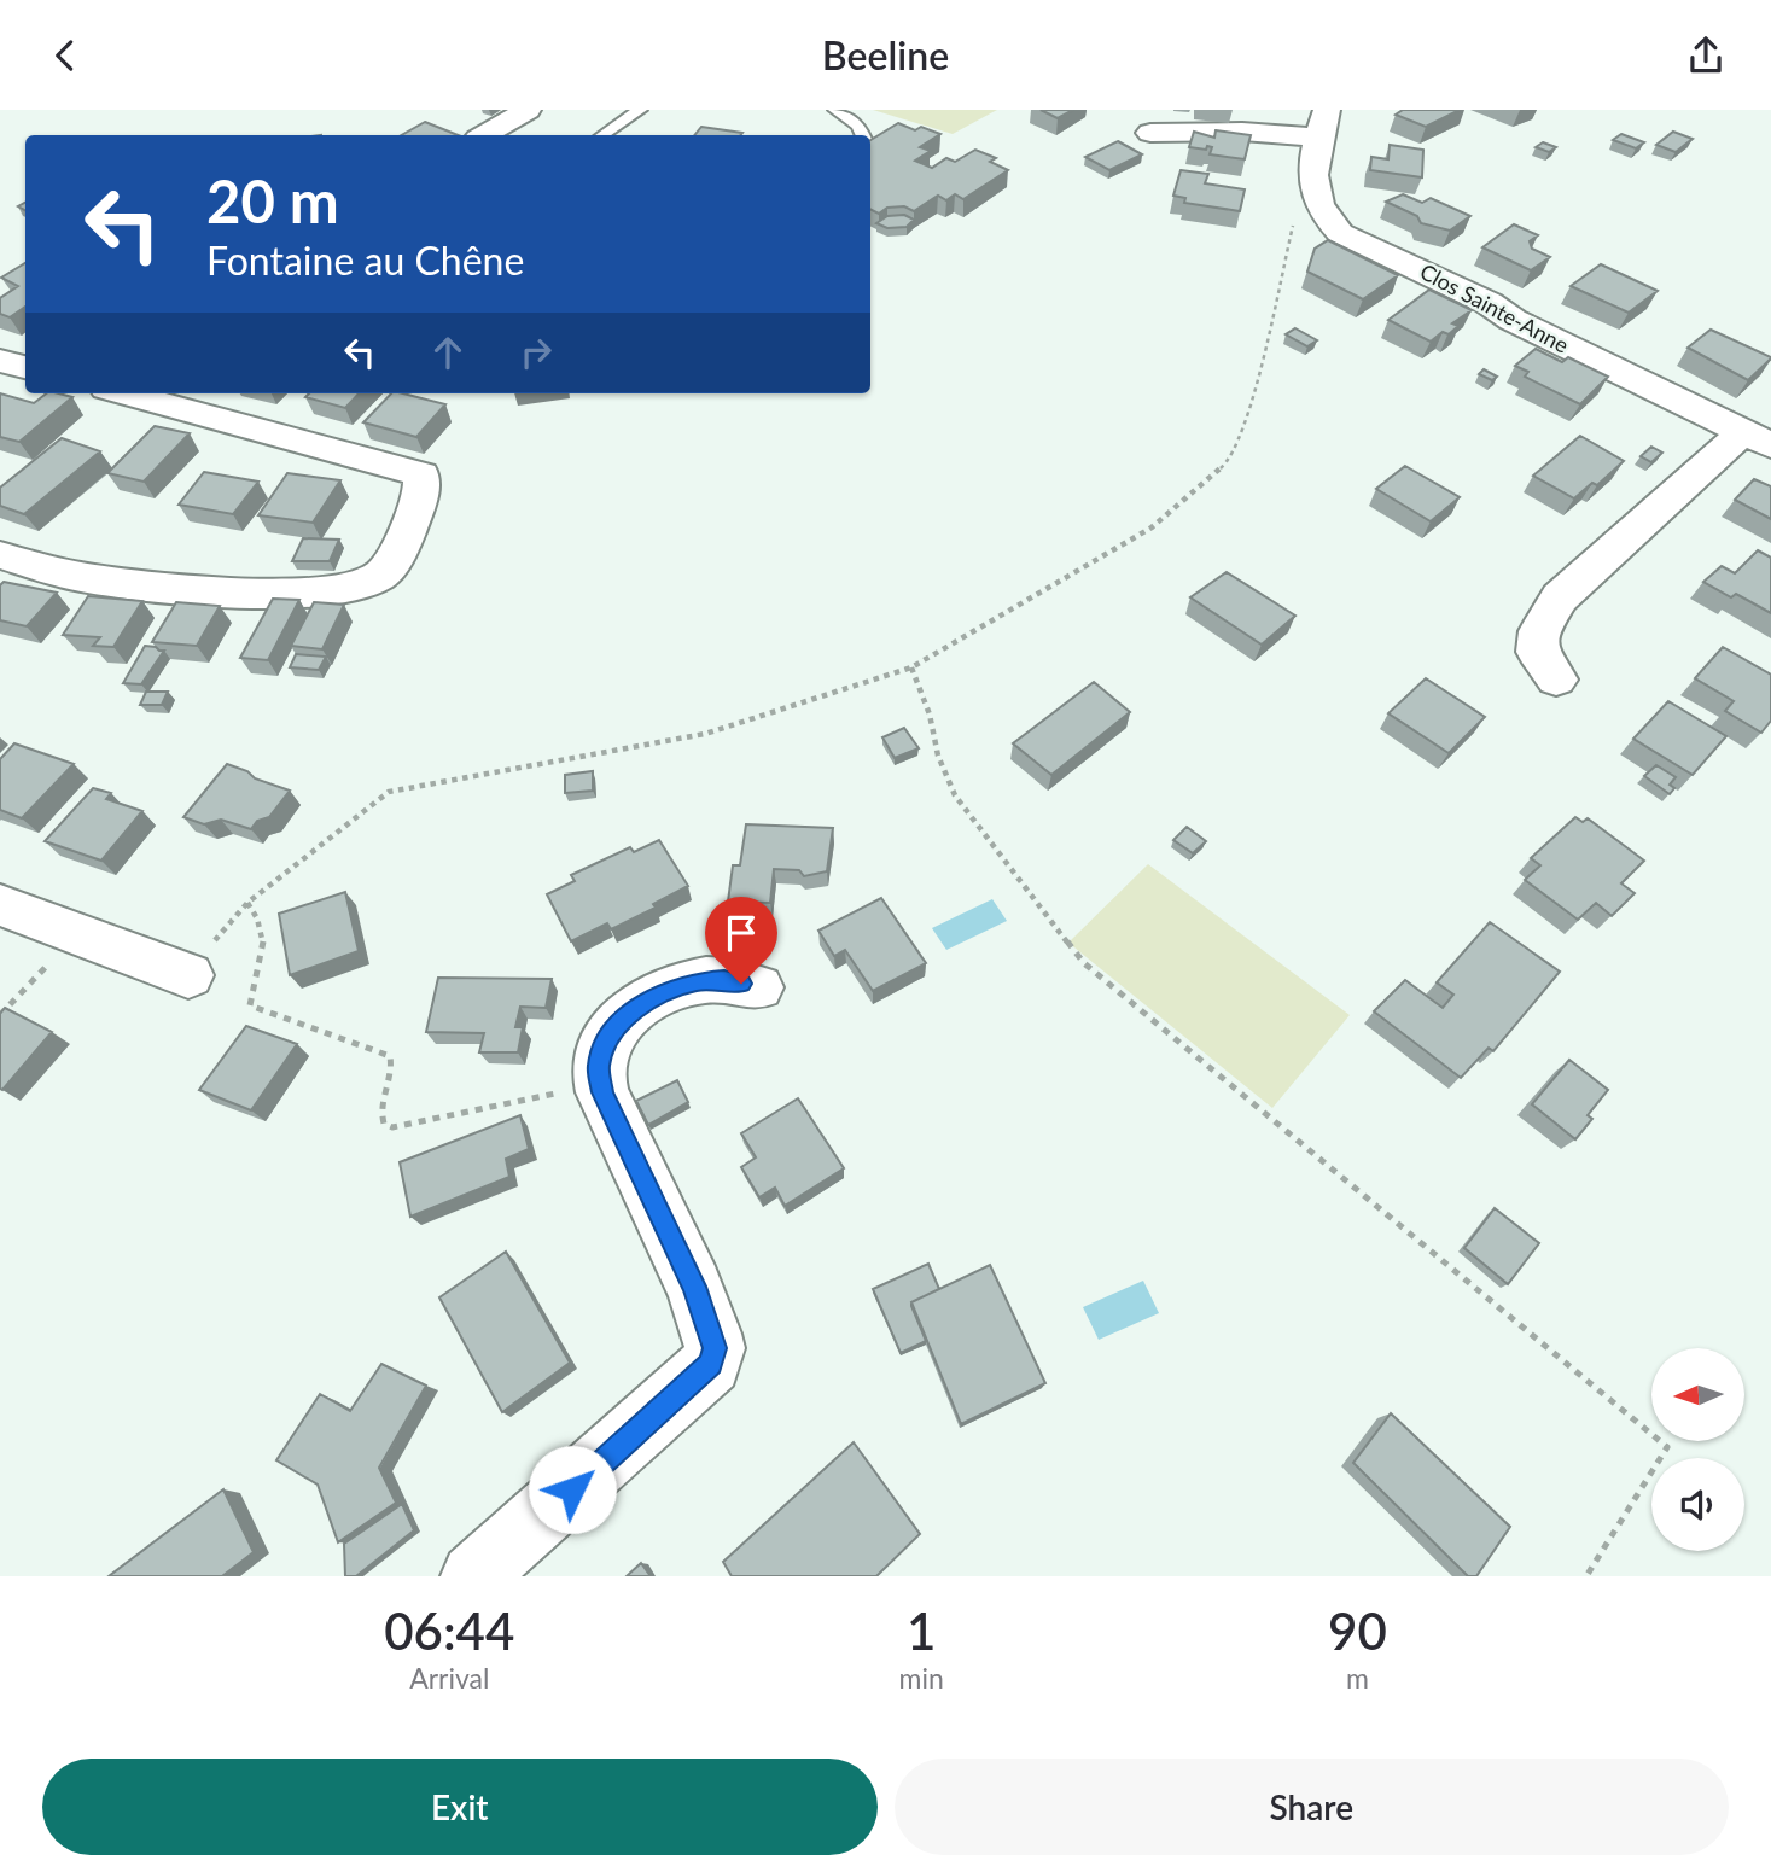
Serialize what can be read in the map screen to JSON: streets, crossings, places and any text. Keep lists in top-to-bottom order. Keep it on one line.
{"streets":{"street":["Clos Sainte-Anne"]},"north":"left","page":{"header":"Beeline","turn":["20 m","Fontaine au Chêne"],"eta":["06:44","Arrival","1","min","90","m"],"buttons":["Exit","Share"]}}
